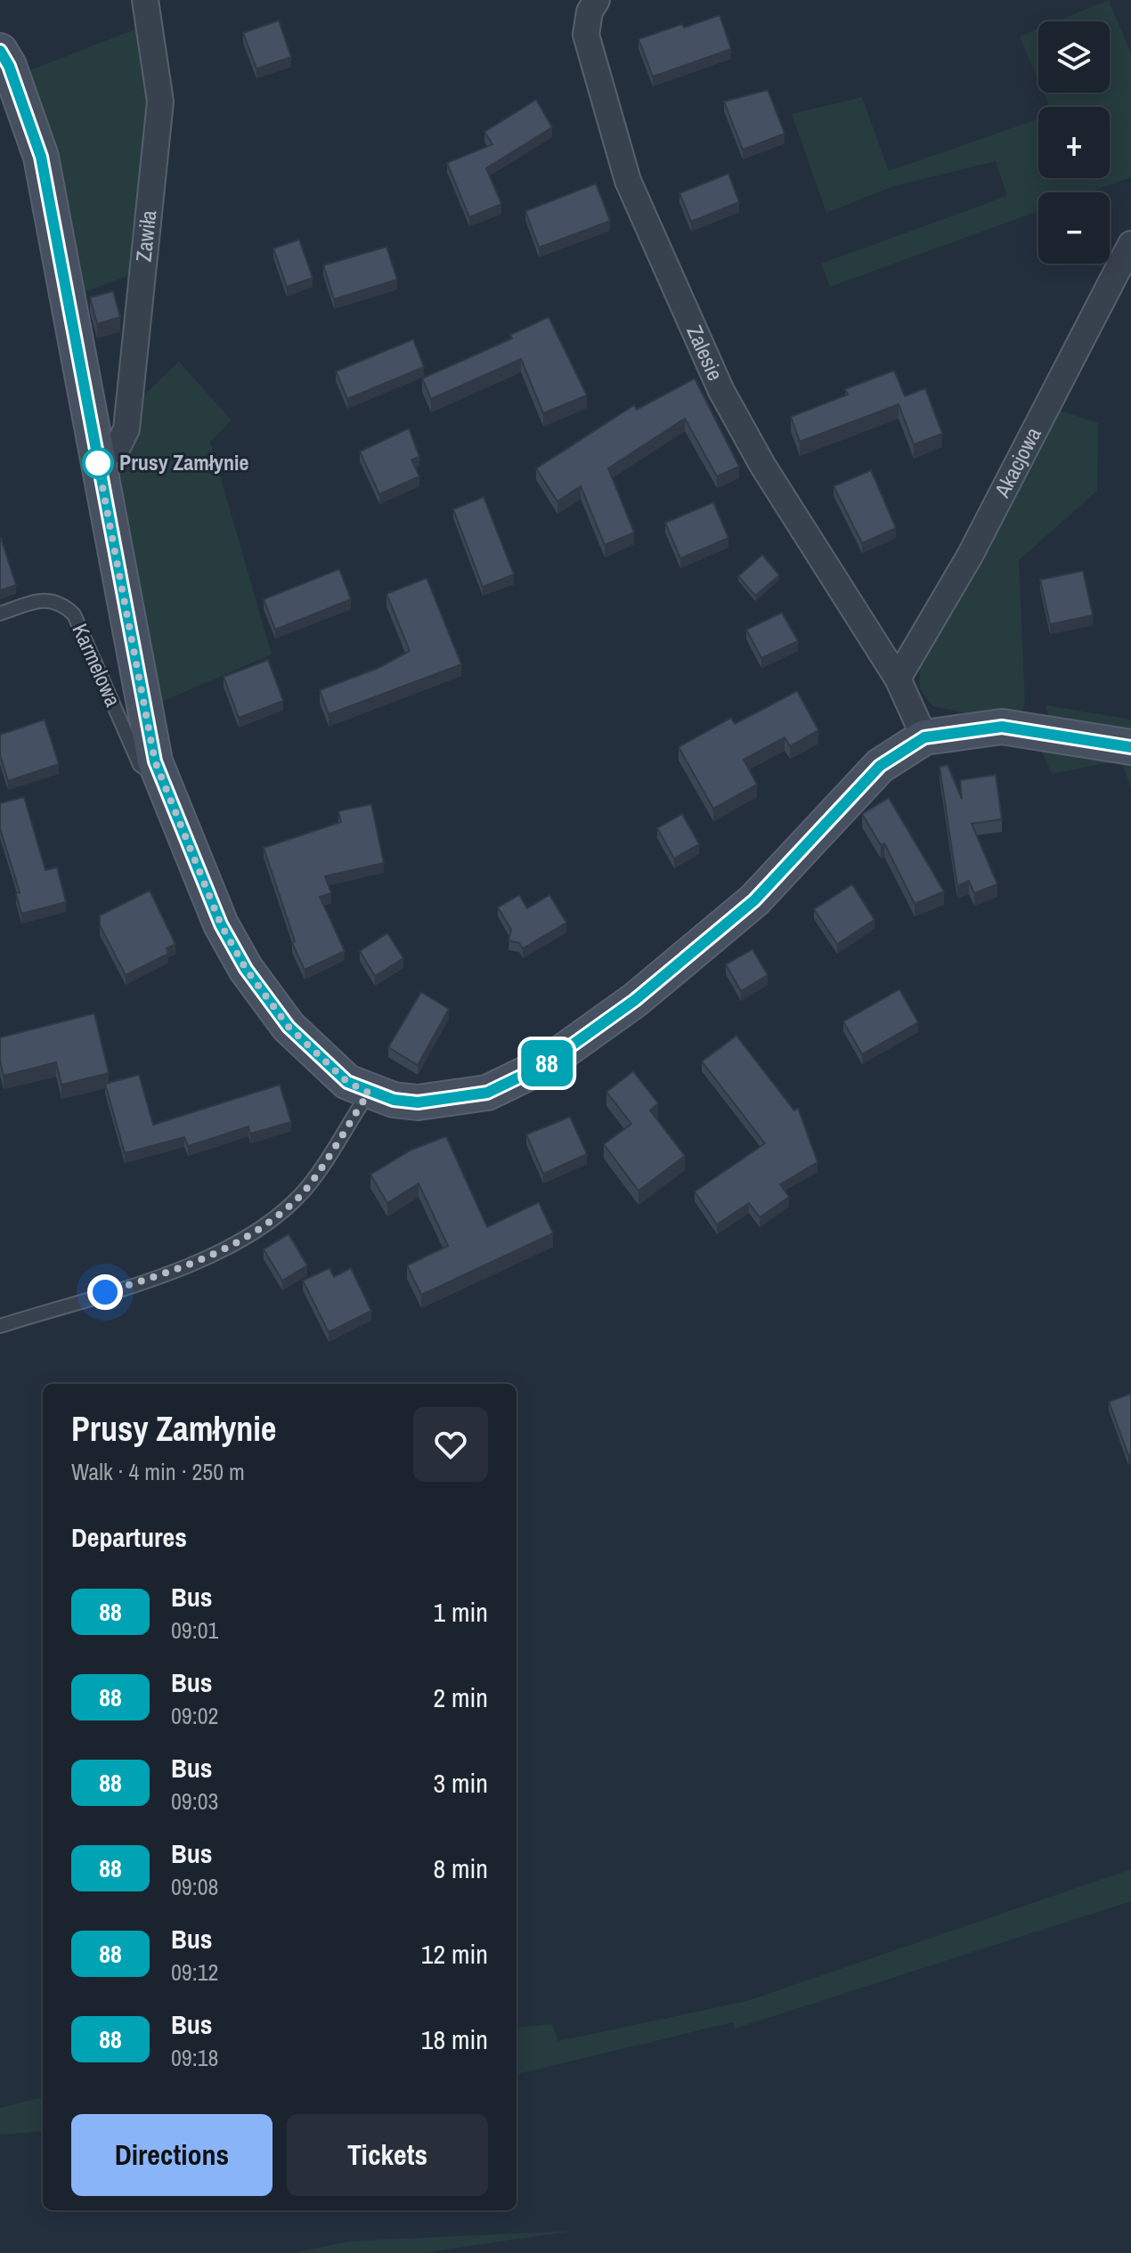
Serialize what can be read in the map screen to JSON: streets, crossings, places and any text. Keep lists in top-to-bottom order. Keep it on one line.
{"streets":{"street":["Zawiła","Zalesie","Akacjowa"],"lane":["Karmelowa"]},"crossings":[["Zalesie","Akacjowa"]],"places":["Prusy Zamłynie"],"lines":["bus line 88"],"page":{"on_map":"88","map_buttons":["+","−"],"heading":[["Prusy Zamłynie","Walk · 4 min · 250 m"],"Departures"],"list":[{"mark":"88","name":"Bus","note":"09:01","value":"1 min"},{"mark":"88","name":"Bus","note":"09:02","value":"2 min"},{"mark":"88","name":"Bus","note":"09:03","value":"3 min"},{"mark":"88","name":"Bus","note":"09:08","value":"8 min"},{"mark":"88","name":"Bus","note":"09:12","value":"12 min"},{"mark":"88","name":"Bus","note":"09:18","value":"18 min"}],"buttons":["Directions","Tickets"]}}
